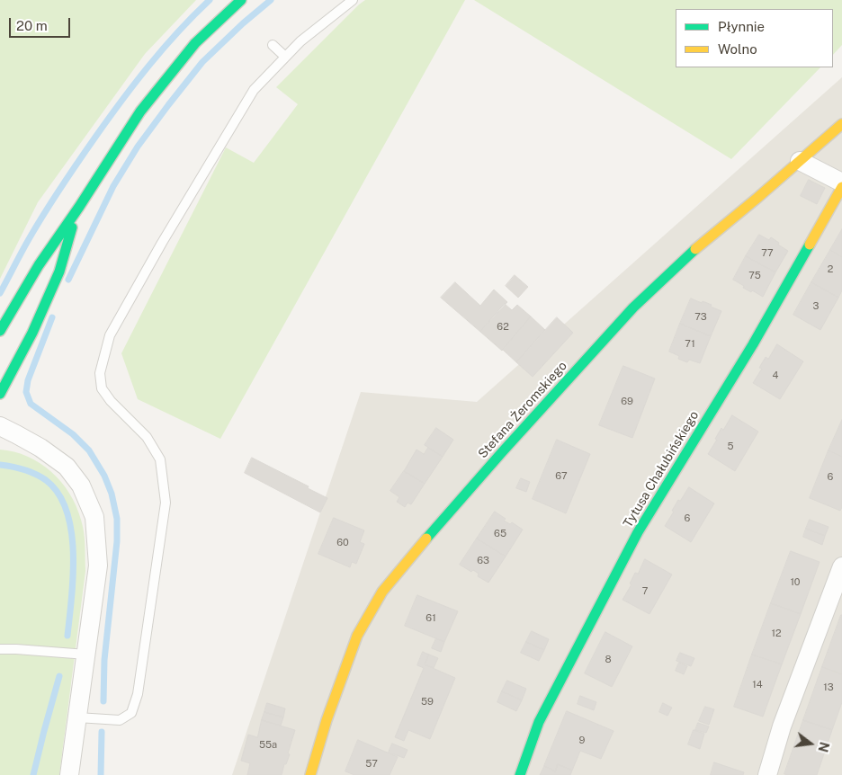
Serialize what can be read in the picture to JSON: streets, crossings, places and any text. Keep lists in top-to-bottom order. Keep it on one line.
{"streets":{"street":["Stefana Żeromskiego","Tytusa Chałubińskiego"]},"house_numbers":["77","2","75","3","73","62","71","4","69","5","67","6","6","65","60","63","10","7","61","12","8","14","13","59","9","55a","57"],"legend":["Płynnie","Wolno"],"scale_bar":"20 m","north":"right"}
